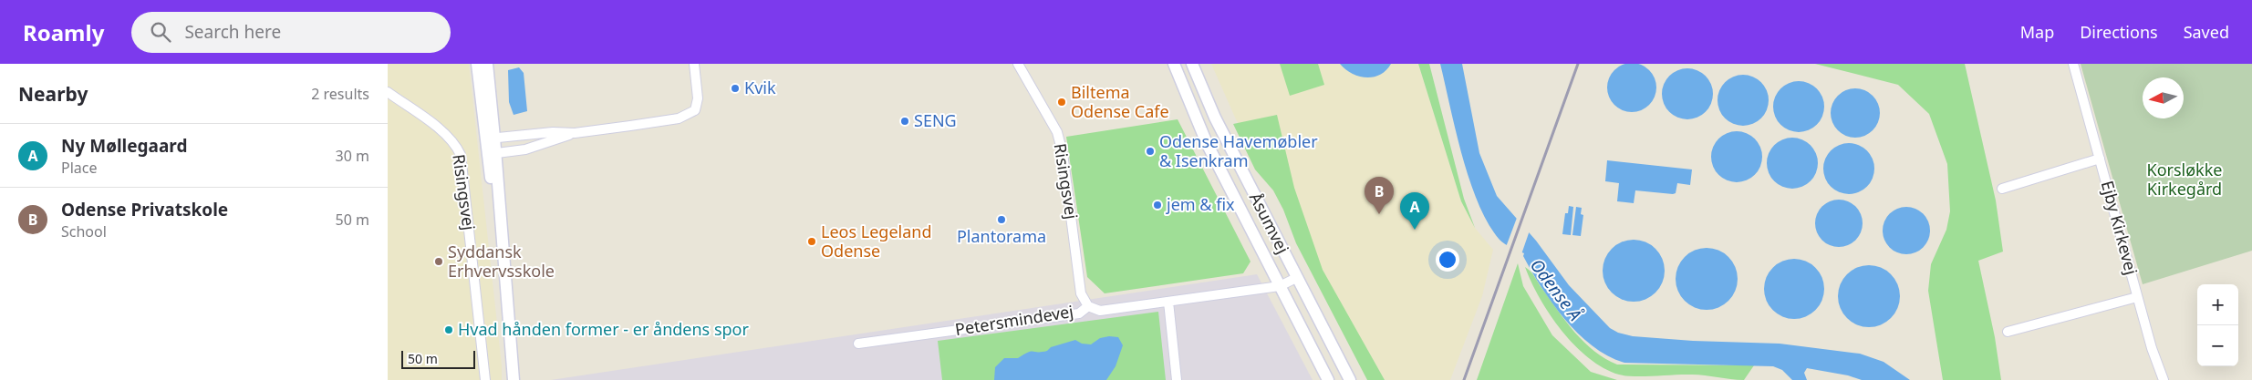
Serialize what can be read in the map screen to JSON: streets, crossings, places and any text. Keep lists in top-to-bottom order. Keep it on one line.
{"streets":{"street":["Risingsvej","Åsumvej","Ejby Kirkevej","Petersmindevej"]},"crossings":[["Risingsvej","Petersmindevej"],["Åsumvej","Petersmindevej"]],"water":["Odense Å"],"parks":["Korsløkke Kirkegård"],"places":["Kvik","Biltema Odense Cafe","SENG","Odense Havemøbler & Isenkram","jem & fix","Plantorama","Leos Legeland Odense","Syddansk Erhvervsskole","Hvad hånden former - er åndens spor"],"scale_bar":"50 m","north":"left","page":{"header":"Roamly","search":"Search here","nav":["Map","Directions","Saved"],"heading":["Nearby","2 results"],"list":[{"mark":"A","name":"Ny Møllegaard","note":"Place","value":"30 m"},{"mark":"B","name":"Odense Privatskole","note":"School","value":"50 m"}],"pins":["B","A"],"map_buttons":["+","−"],"scale":"50 m"}}
